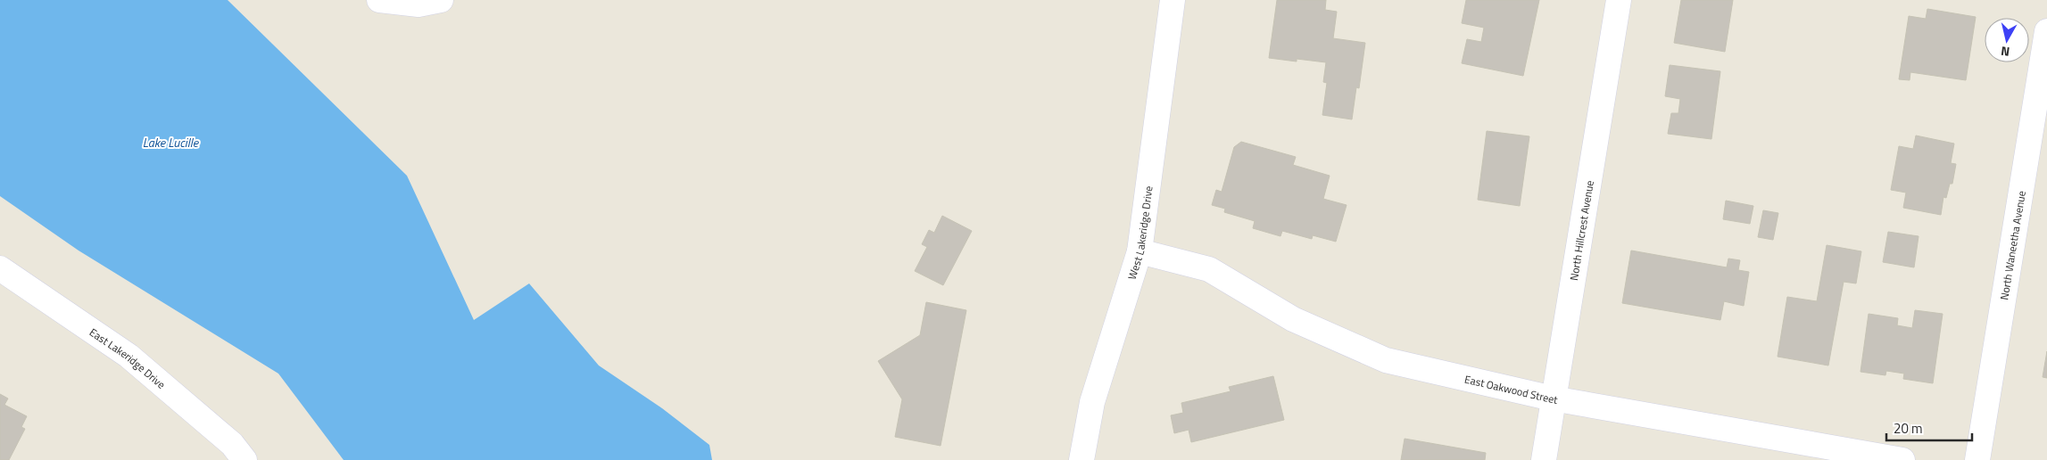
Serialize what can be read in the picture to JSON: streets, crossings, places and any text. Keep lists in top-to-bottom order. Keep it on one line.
{"streets":{"street":["North Hillcrest Avenue","West Lakeridge Drive","North Waneetha Avenue","East Lakeridge Drive","East Oakwood Street"]},"crossings":[["North Hillcrest Avenue","East Oakwood Street"],["West Lakeridge Drive","East Oakwood Street"]],"water":["Lake Lucille"],"scale_bar":"20 m","north":"bottom"}
